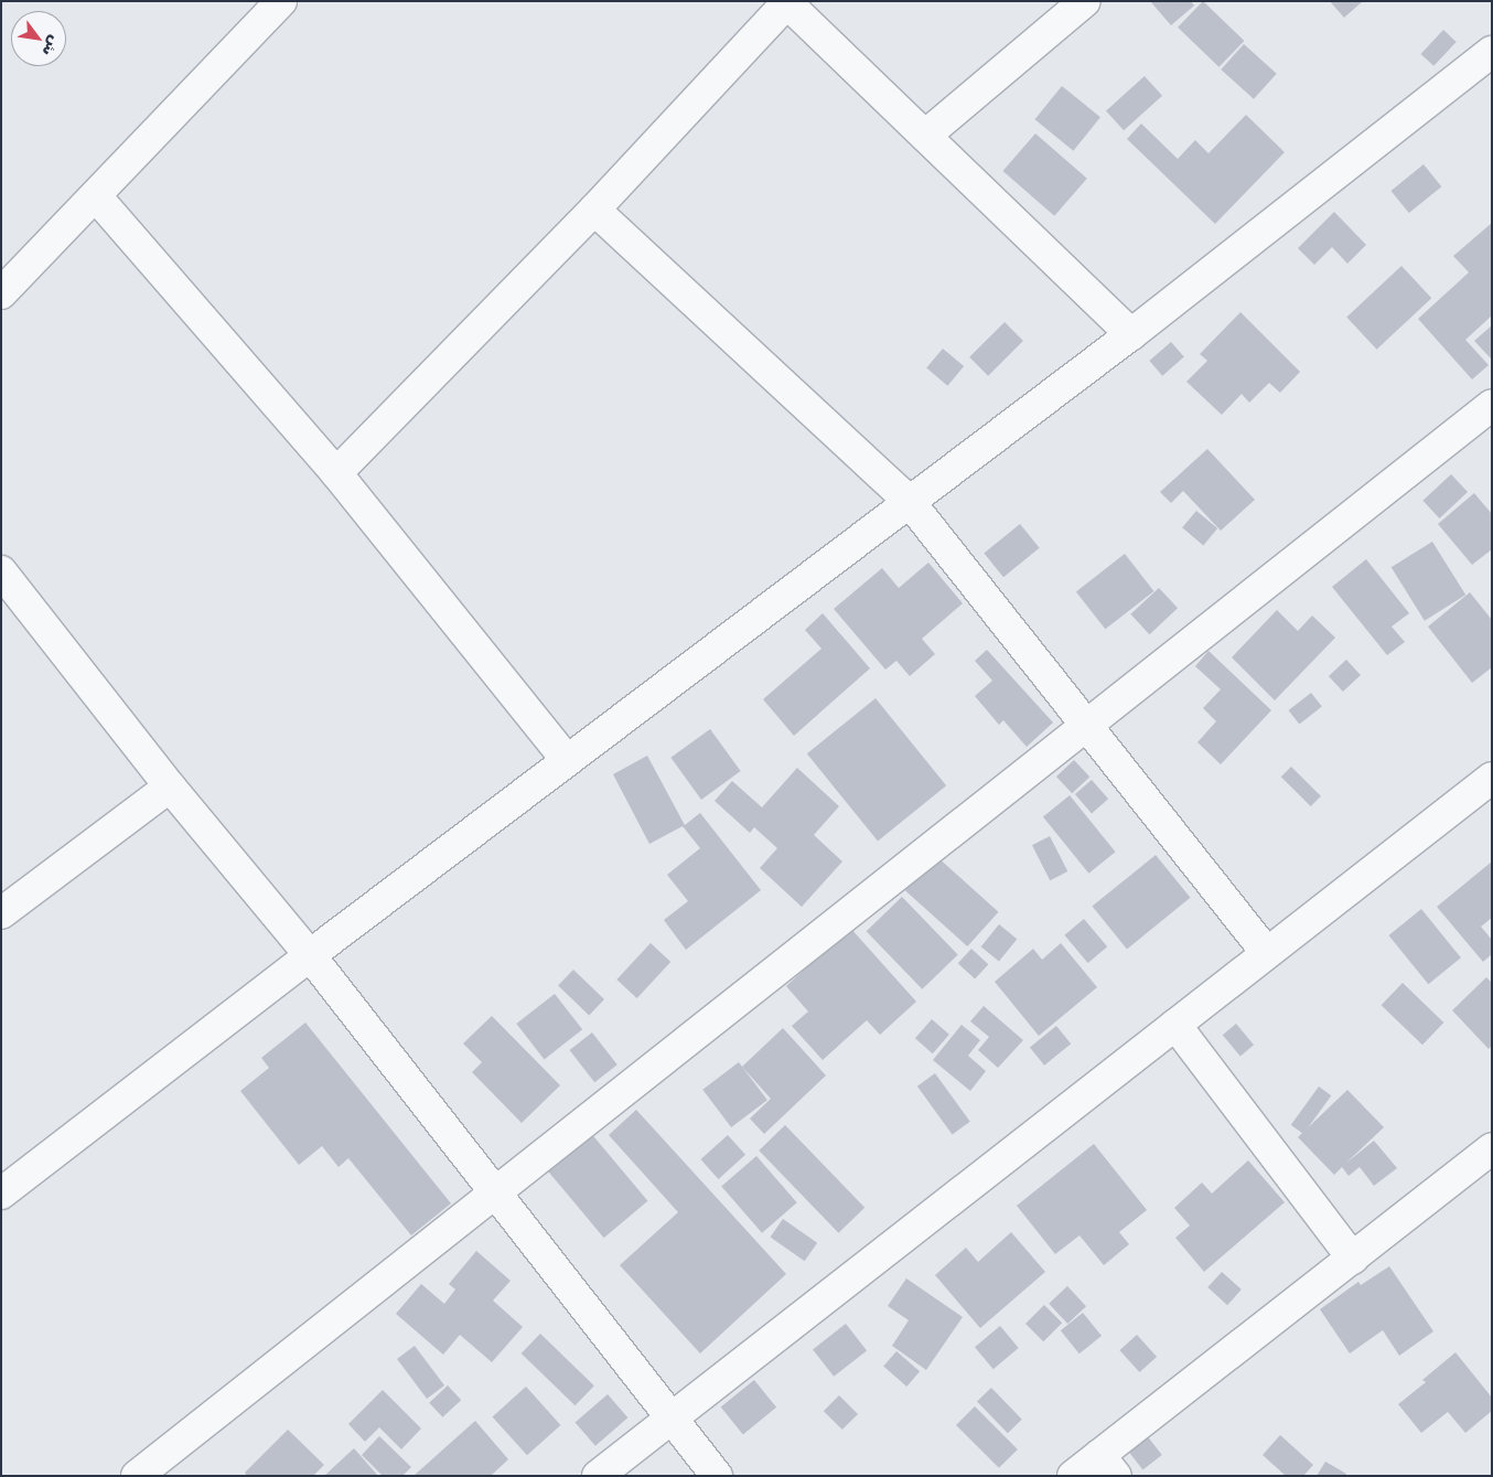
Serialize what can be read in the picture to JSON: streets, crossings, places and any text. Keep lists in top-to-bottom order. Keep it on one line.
{"north":"bottom right"}
